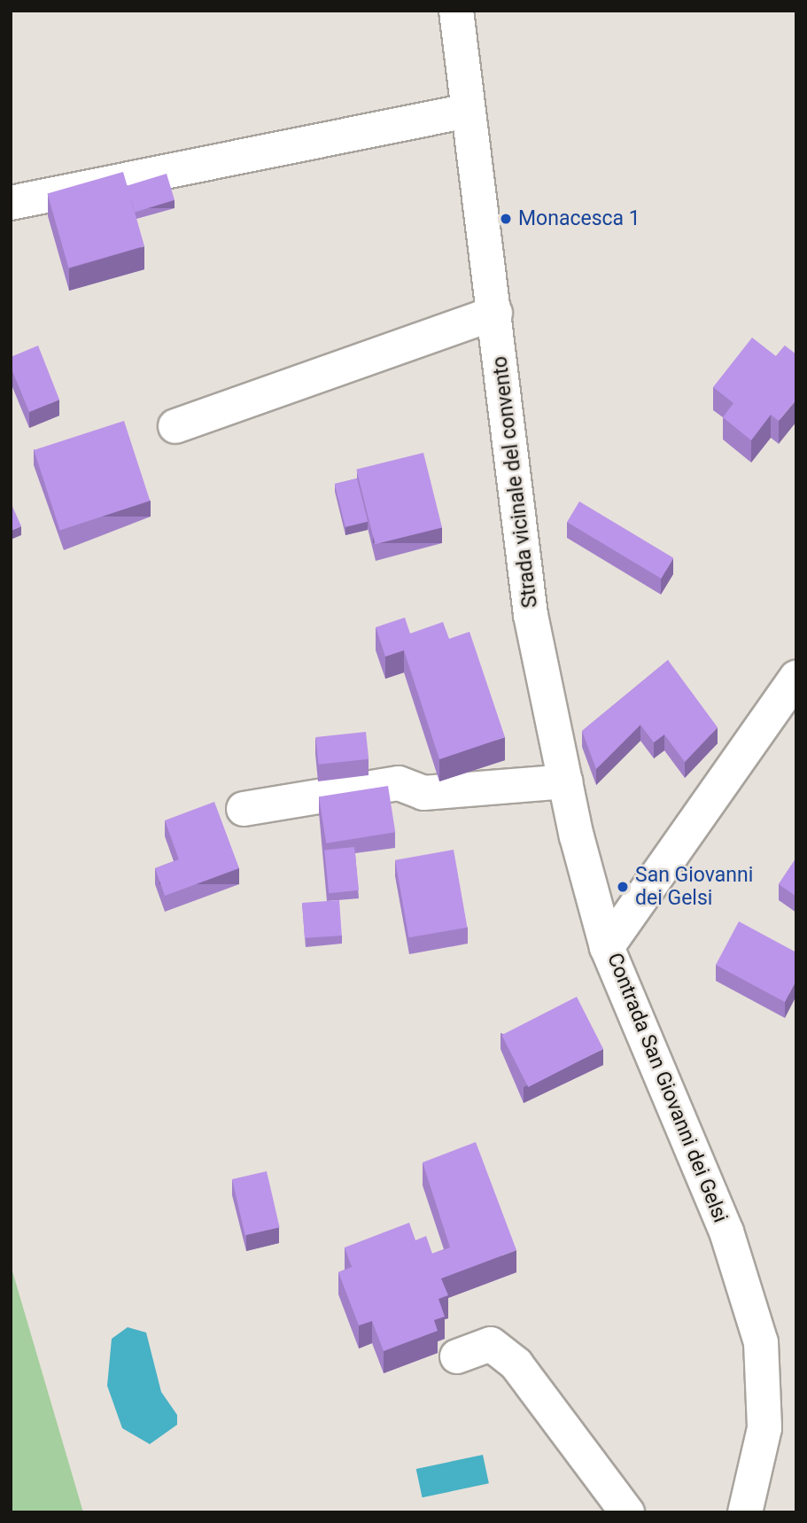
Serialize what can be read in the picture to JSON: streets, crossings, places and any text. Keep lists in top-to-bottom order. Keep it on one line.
{"streets":{"street":["Strada vicinale del convento","Contrada San Giovanni dei Gelsi"]},"crossings":[["Strada vicinale del convento","Contrada San Giovanni dei Gelsi"]],"places":["Monacesca 1","San Giovanni dei Gelsi"]}
